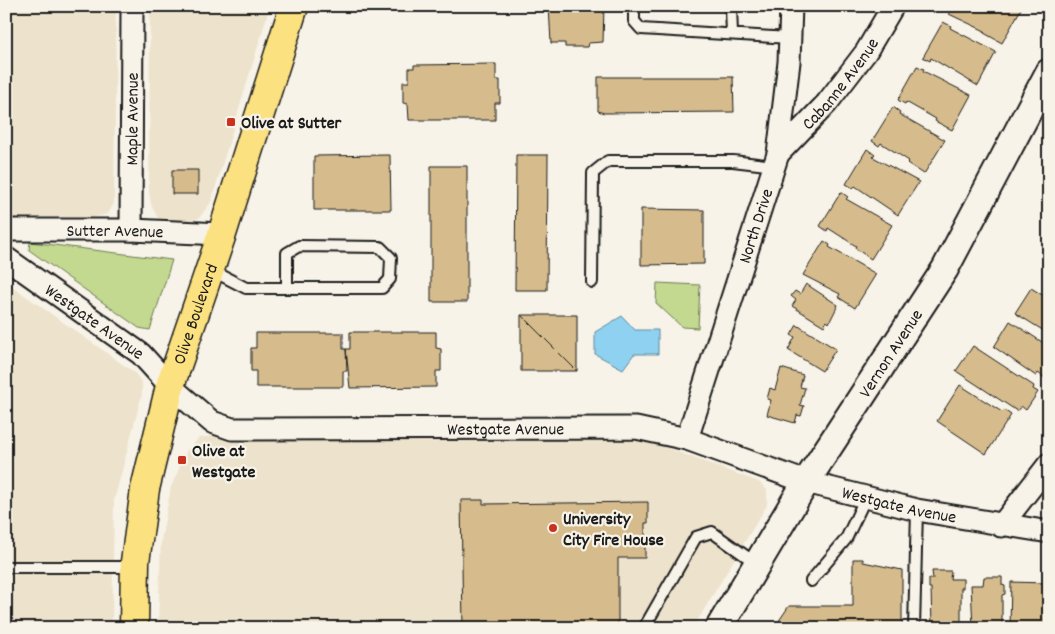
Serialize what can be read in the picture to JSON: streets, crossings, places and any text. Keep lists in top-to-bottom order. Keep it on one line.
{"streets":{"main road":["Olive Boulevard"],"street":["Cabanne Avenue","Maple Avenue","North Drive","Sutter Avenue","Westgate Avenue","Vernon Avenue"]},"crossings":[["Cabanne Avenue","North Drive"],["Maple Avenue","Sutter Avenue"],["North Drive","Westgate Avenue"],["Sutter Avenue","Olive Boulevard"],["Olive Boulevard","Westgate Avenue"],["Westgate Avenue","Vernon Avenue"]],"places":{"transit":["Olive at Sutter","Olive at Westgate"],"other":["University City Fire House"]}}
